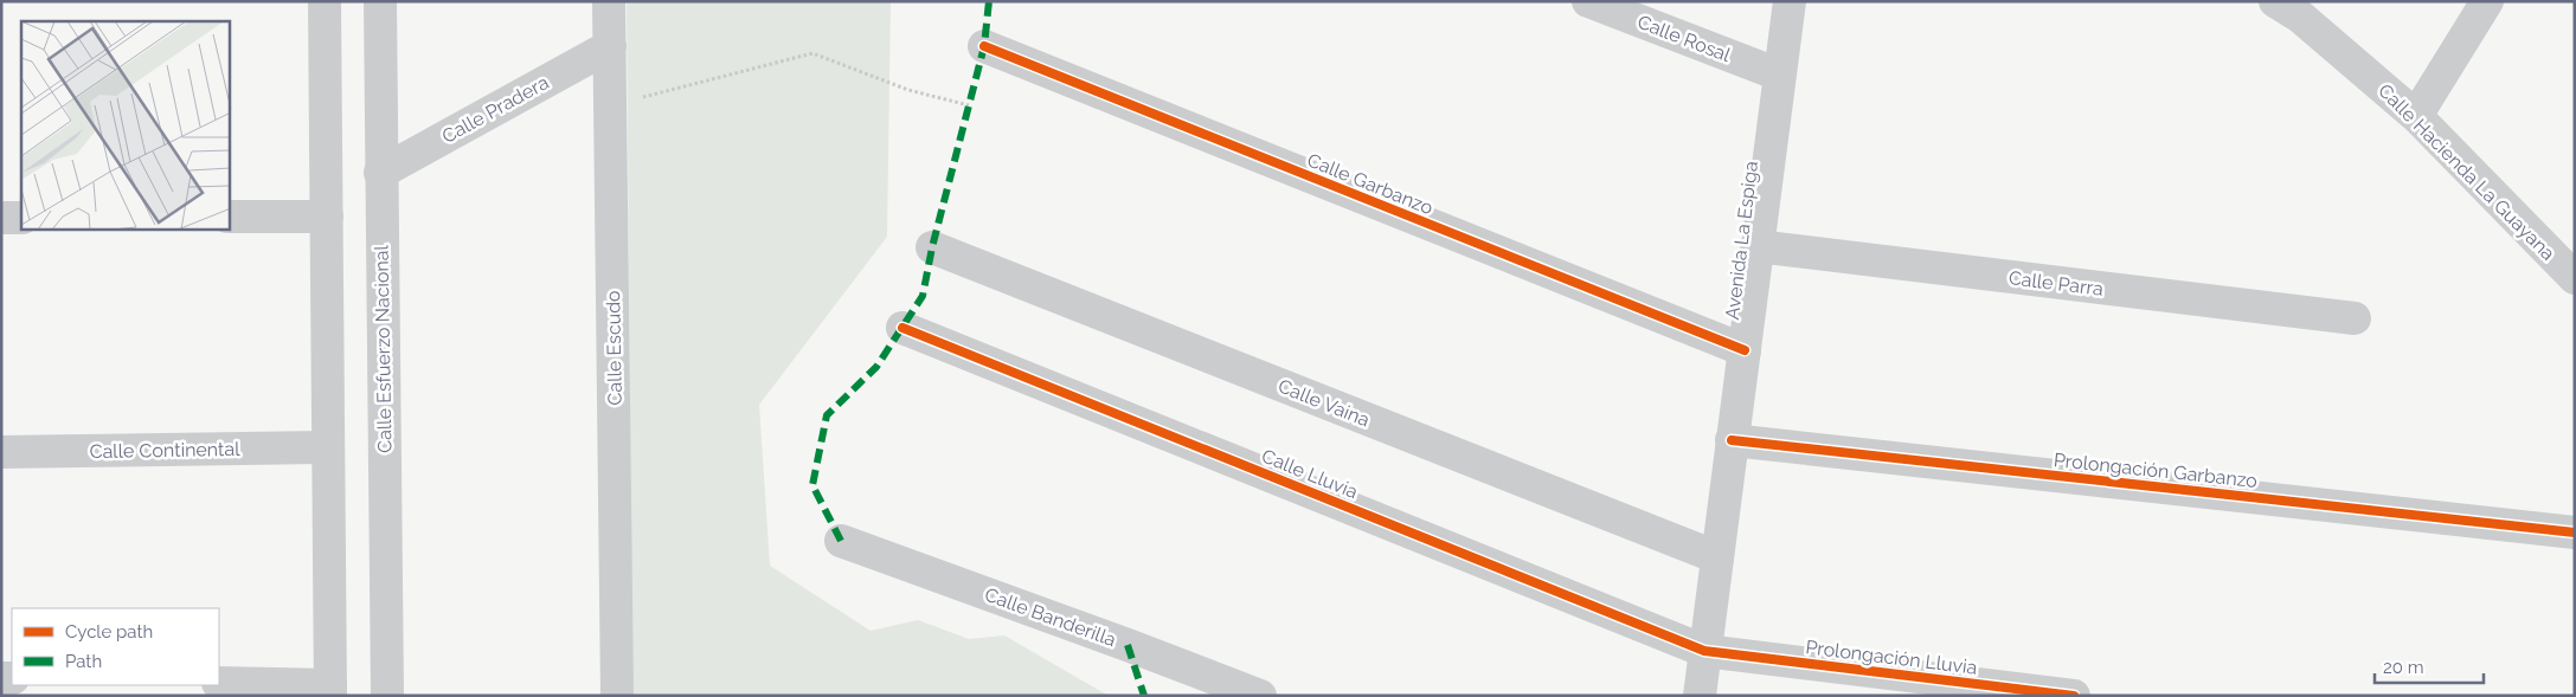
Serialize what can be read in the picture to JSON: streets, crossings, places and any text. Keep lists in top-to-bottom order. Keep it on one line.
{"streets":{"street":["Calle Rosal","Calle Pradera","Calle Hacienda La Guayana","Calle Garbanzo","Avenida La Espiga","Calle Parra","Calle Escudo","Calle Esfuerzo Nacional","Calle Vaina","Calle Continental","Prolongación Garbanzo","Calle Lluvia","Calle Banderilla","Prolongación Lluvia"]},"crossings":[["Calle Rosal","Avenida La Espiga"],["Calle Pradera","Calle Escudo"],["Calle Pradera","Calle Esfuerzo Nacional"],["Calle Garbanzo","Avenida La Espiga"],["Avenida La Espiga","Calle Parra"],["Avenida La Espiga","Calle Vaina"],["Avenida La Espiga","Prolongación Garbanzo"],["Avenida La Espiga","Calle Lluvia"],["Avenida La Espiga","Prolongación Lluvia"],["Calle Lluvia","Prolongación Lluvia"]],"legend":["Cycle path","Path"],"scale_bar":"20 m"}
